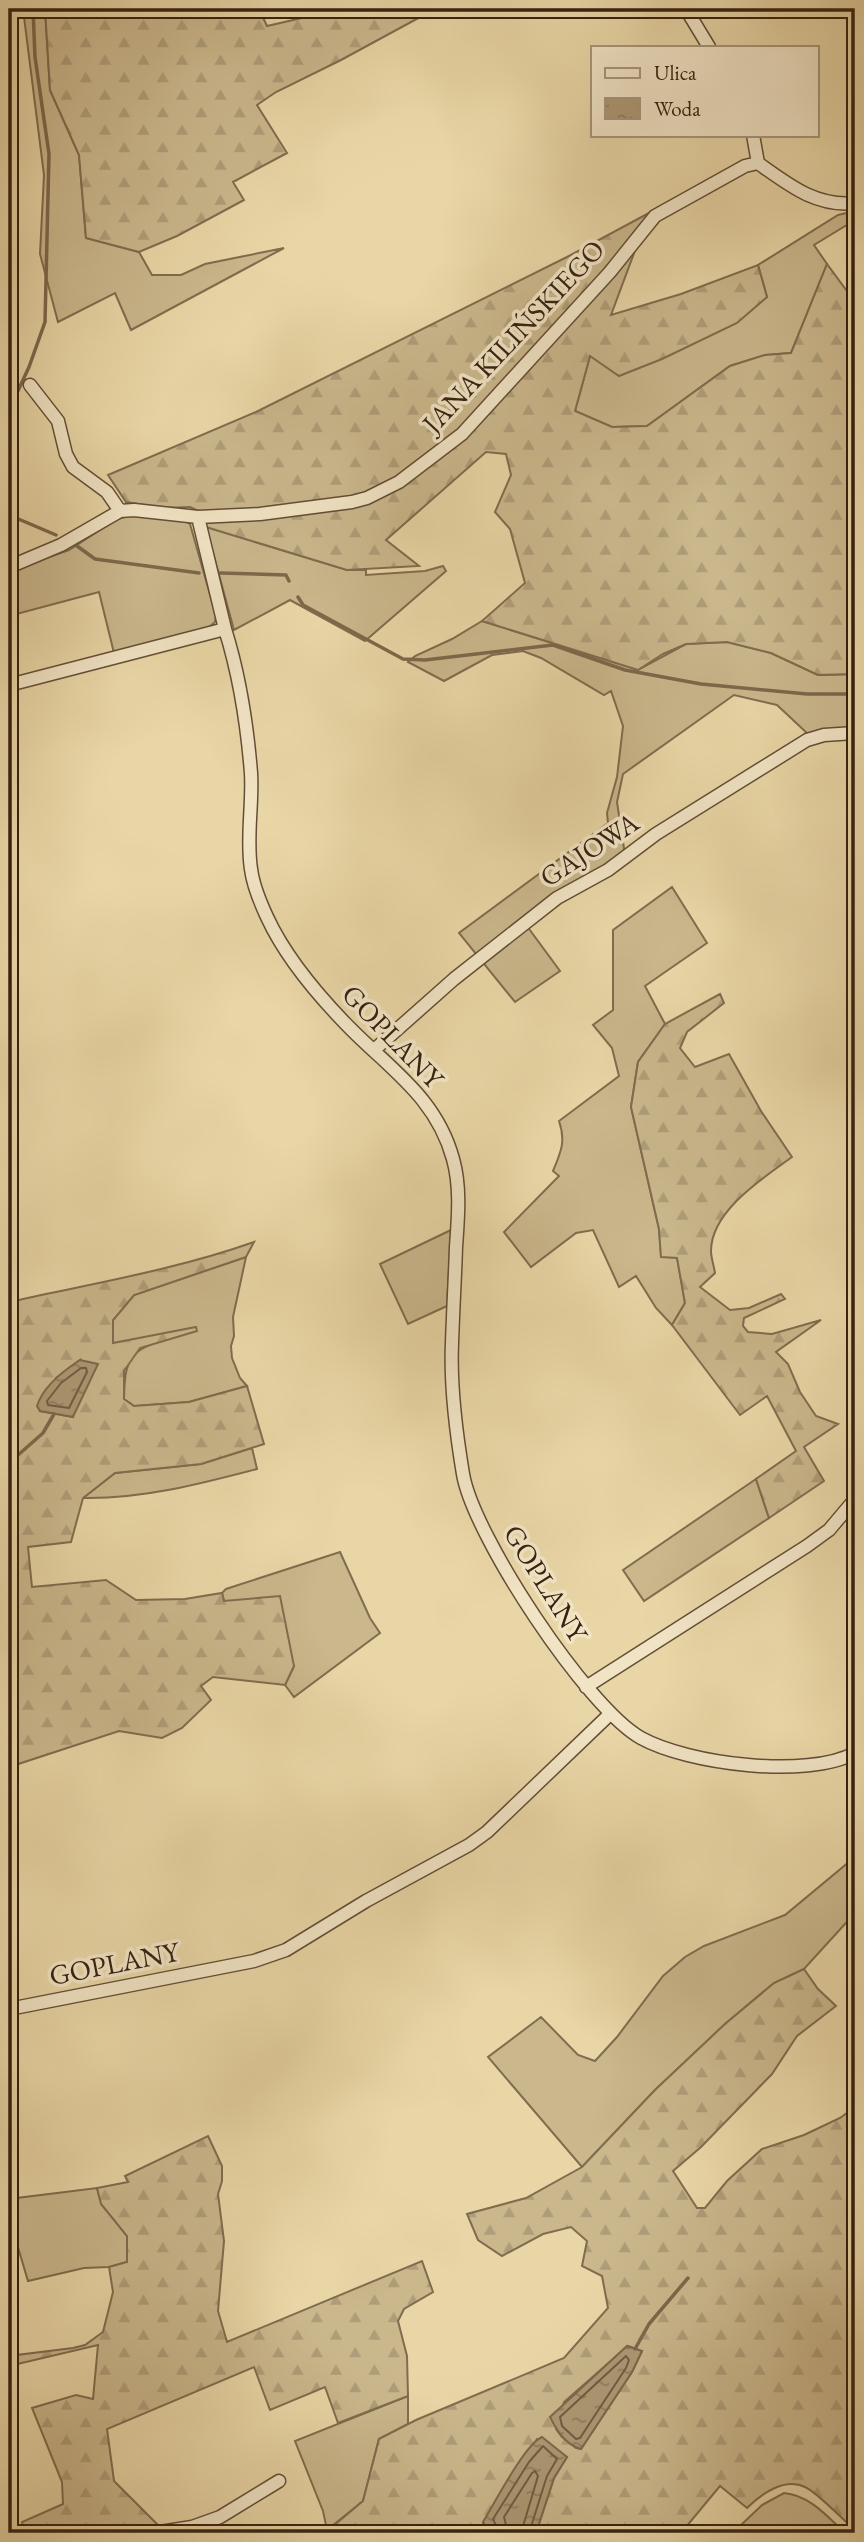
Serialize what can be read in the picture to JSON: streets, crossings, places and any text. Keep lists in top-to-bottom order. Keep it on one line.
{"streets":{"street":["JANA KILIŃSKIEGO","GAJOWA","GOPLANY"]},"crossings":[["JANA KILIŃSKIEGO","GOPLANY"],["GAJOWA","GOPLANY"]],"legend":["Ulica","Woda"]}
